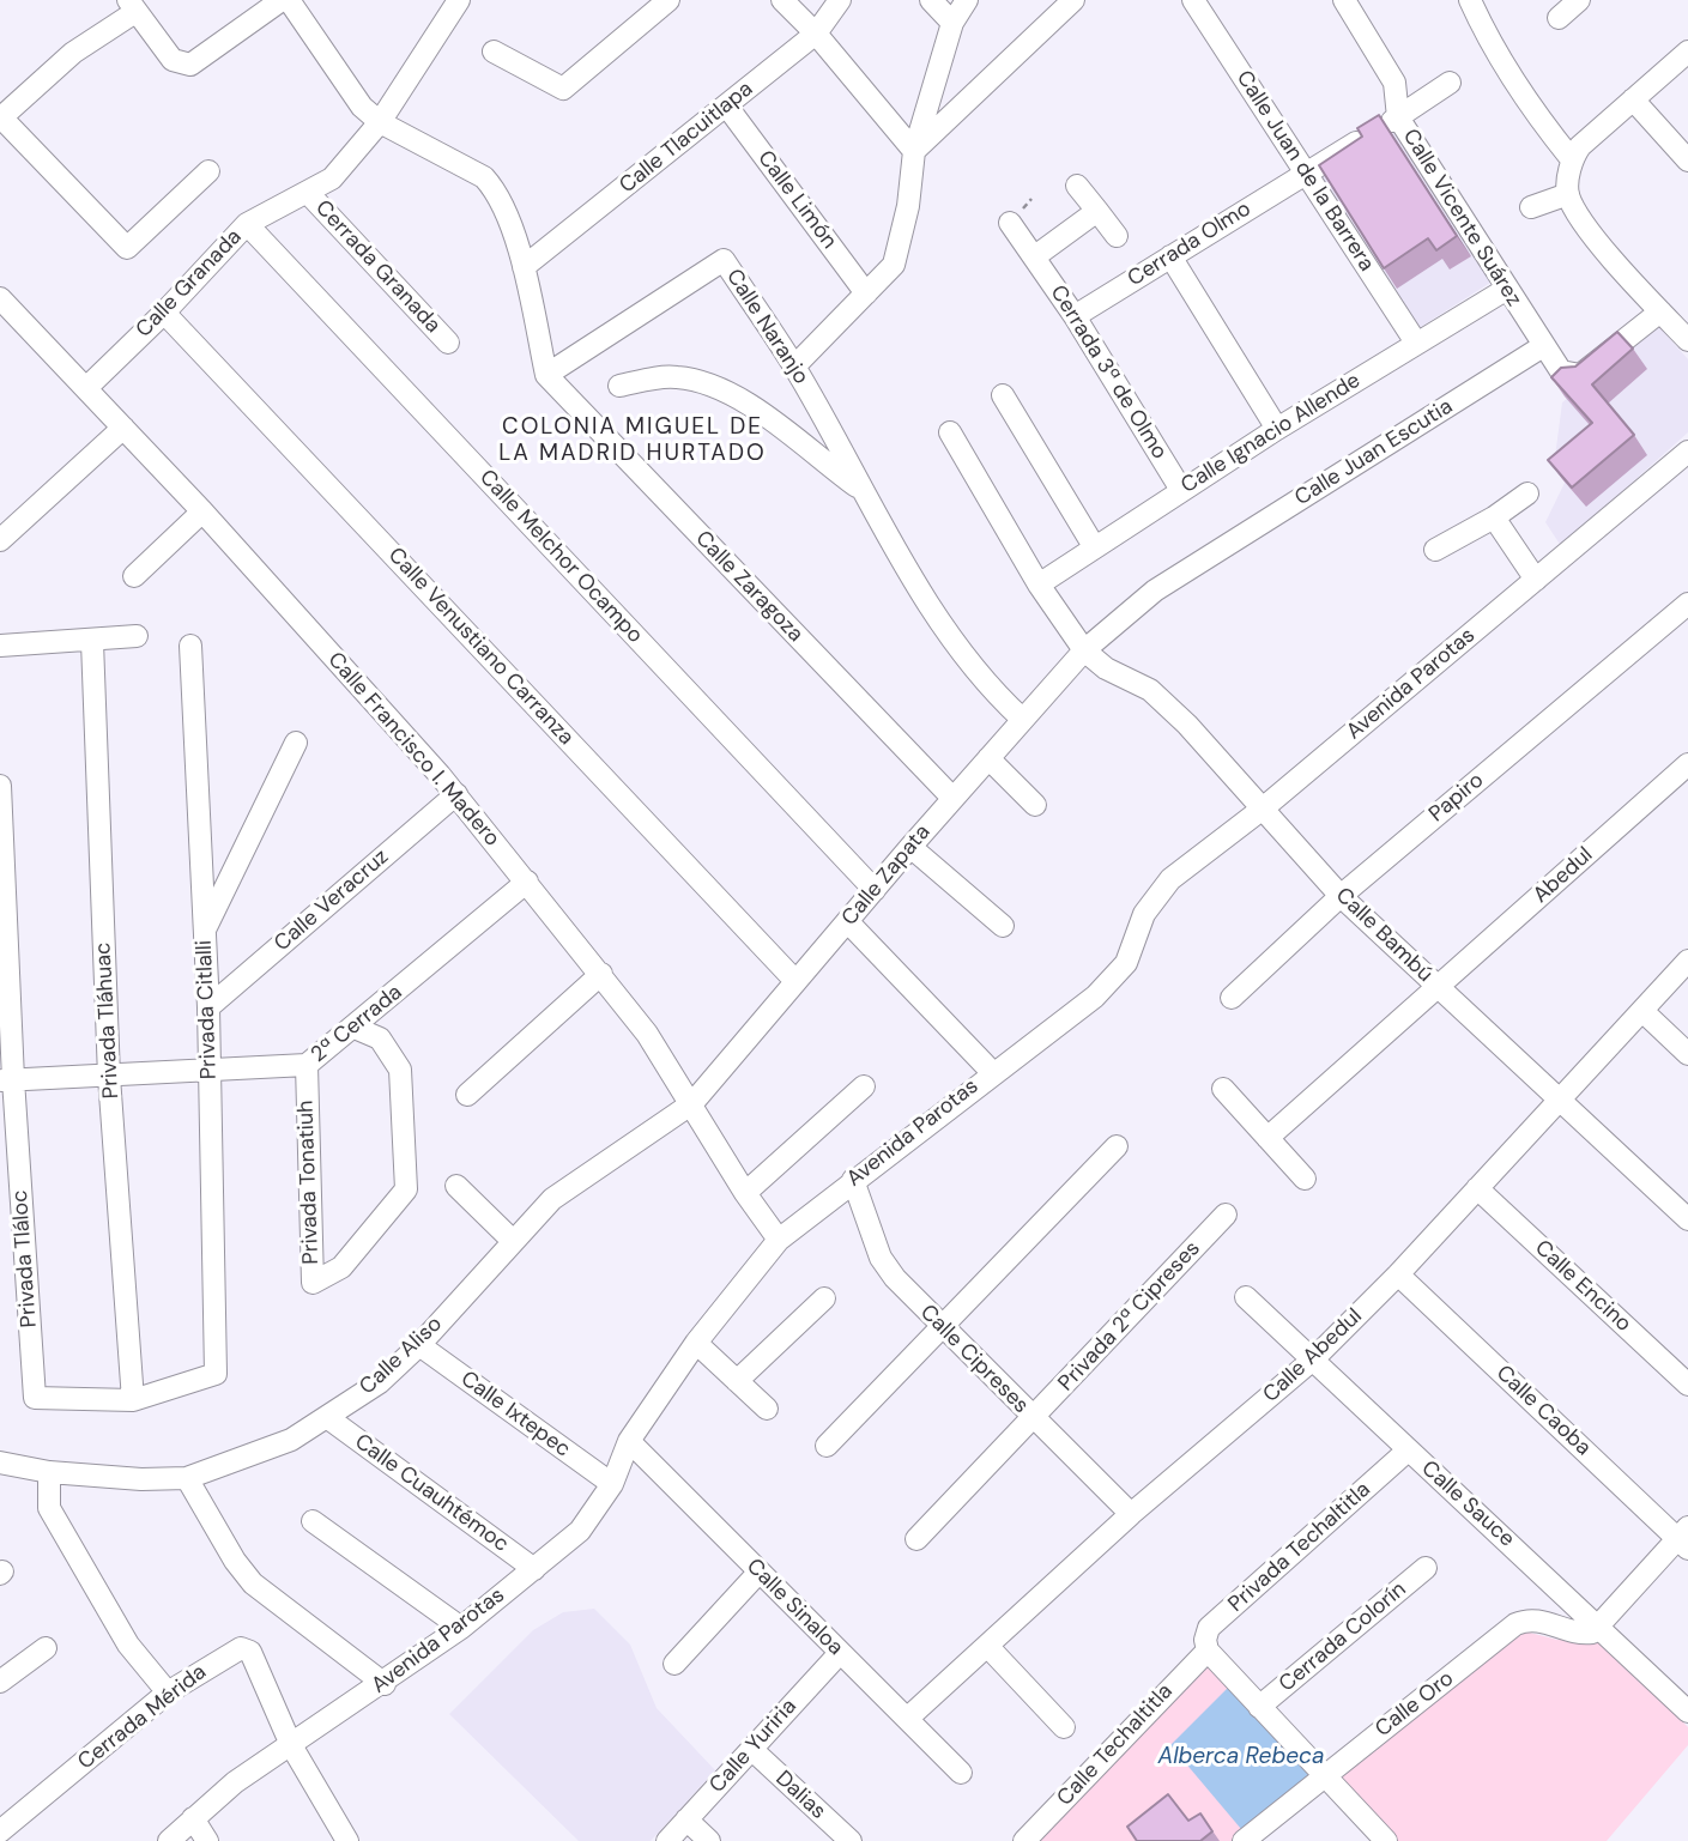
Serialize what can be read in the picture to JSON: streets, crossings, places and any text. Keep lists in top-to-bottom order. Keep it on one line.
{"streets":{"street":["Calle Tlacuitlapa","Calle Juan de la Barrera","Calle Limón","Calle Vicente Suárez","Cerrada Olmo","Cerrada Granada","Calle Granada","Calle Naranjo","Cerrada 3ª de Olmo","Calle Ignacio Allende","Calle Juan Escutia","Calle Melchor Ocampo","Calle Zaragoza","Calle Venustiano Carranza","Avenida Parotas","Calle Francisco I. Madero","Papiro","Calle Zapata","Abedul","Calle Veracruz","Calle Bambú","Privada Citlalli","Privada Tláhuac","2ª Cerrada","Privada Tonatiuh","Privada Tláloc","Calle Encino","Privada 2ª Cipreses","Calle Aliso","Calle Abedul","Calle Cipreses","Calle Caoba","Calle Ixtepec","Calle Cuauhtémoc","Calle Sauce","Privada Techaltitla","Calle Sinaloa","Cerrada Colorín","Calle Oro","Cerrada Mérida","Calle Techaltitla","Calle Yuriria","Dalias"]},"crossings":[["Calle Tlacuitlapa","Calle Limón"],["Calle Juan de la Barrera","Cerrada Olmo"],["Calle Juan de la Barrera","Calle Ignacio Allende"],["Calle Vicente Suárez","Cerrada Olmo"],["Calle Vicente Suárez","Calle Ignacio Allende"],["Calle Vicente Suárez","Calle Juan Escutia"],["Cerrada Olmo","Cerrada 3ª de Olmo"],["Cerrada Granada","Calle Granada"],["Calle Granada","Calle Melchor Ocampo"],["Calle Granada","Calle Venustiano Carranza"],["Calle Granada","Calle Francisco I. Madero"],["Calle Naranjo","Calle Zaragoza"],["Calle Naranjo","Calle Zapata"],["Cerrada 3ª de Olmo","Calle Ignacio Allende"],["Calle Juan Escutia","Calle Zapata"],["Calle Juan Escutia","Calle Bambú"],["Calle Melchor Ocampo","Calle Zapata"],["Calle Zaragoza","Calle Zapata"],["Calle Venustiano Carranza","Calle Zapata"],["Avenida Parotas","Calle Francisco I. Madero"],["Avenida Parotas","Calle Bambú"],["Avenida Parotas","Calle Cipreses"],["Avenida Parotas","Calle Ixtepec"],["Avenida Parotas","Calle Cuauhtémoc"],["Avenida Parotas","Calle Sinaloa"],["Avenida Parotas","Cerrada Mérida"],["Calle Francisco I. Madero","Calle Zapata"],["Calle Francisco I. Madero","Calle Veracruz"],["Calle Francisco I. Madero","2ª Cerrada"],["Calle Francisco I. Madero","Calle Aliso"],["Papiro","Calle Bambú"],["Calle Zapata","Calle Bambú"],["Calle Zapata","Calle Aliso"],["Abedul","Calle Bambú"],["Calle Veracruz","Privada Citlalli"],["Calle Bambú","Calle Abedul"],["Privada Citlalli","2ª Cerrada"],["Privada Citlalli","Privada Tláloc"],["Privada Tláhuac","2ª Cerrada"],["Privada Tláhuac","Privada Tláloc"],["2ª Cerrada","Privada Tonatiuh"],["2ª Cerrada","Privada Tláloc"],["Calle Encino","Calle Abedul"],["Privada 2ª Cipreses","Calle Cipreses"],["Calle Aliso","Calle Ixtepec"],["Calle Aliso","Calle Cuauhtémoc"],["Calle Abedul","Calle Cipreses"],["Calle Abedul","Calle Caoba"],["Calle Abedul","Calle Sauce"],["Calle Abedul","Calle Sinaloa"],["Calle Sauce","Privada Techaltitla"],["Calle Sauce","Calle Oro"],["Privada Techaltitla","Calle Techaltitla"],["Calle Sinaloa","Calle Yuriria"],["Calle Yuriria","Dalias"]],"districts":["COLONIA MIGUEL DE LA MADRID HURTADO"],"water":["Alberca Rebeca"]}
